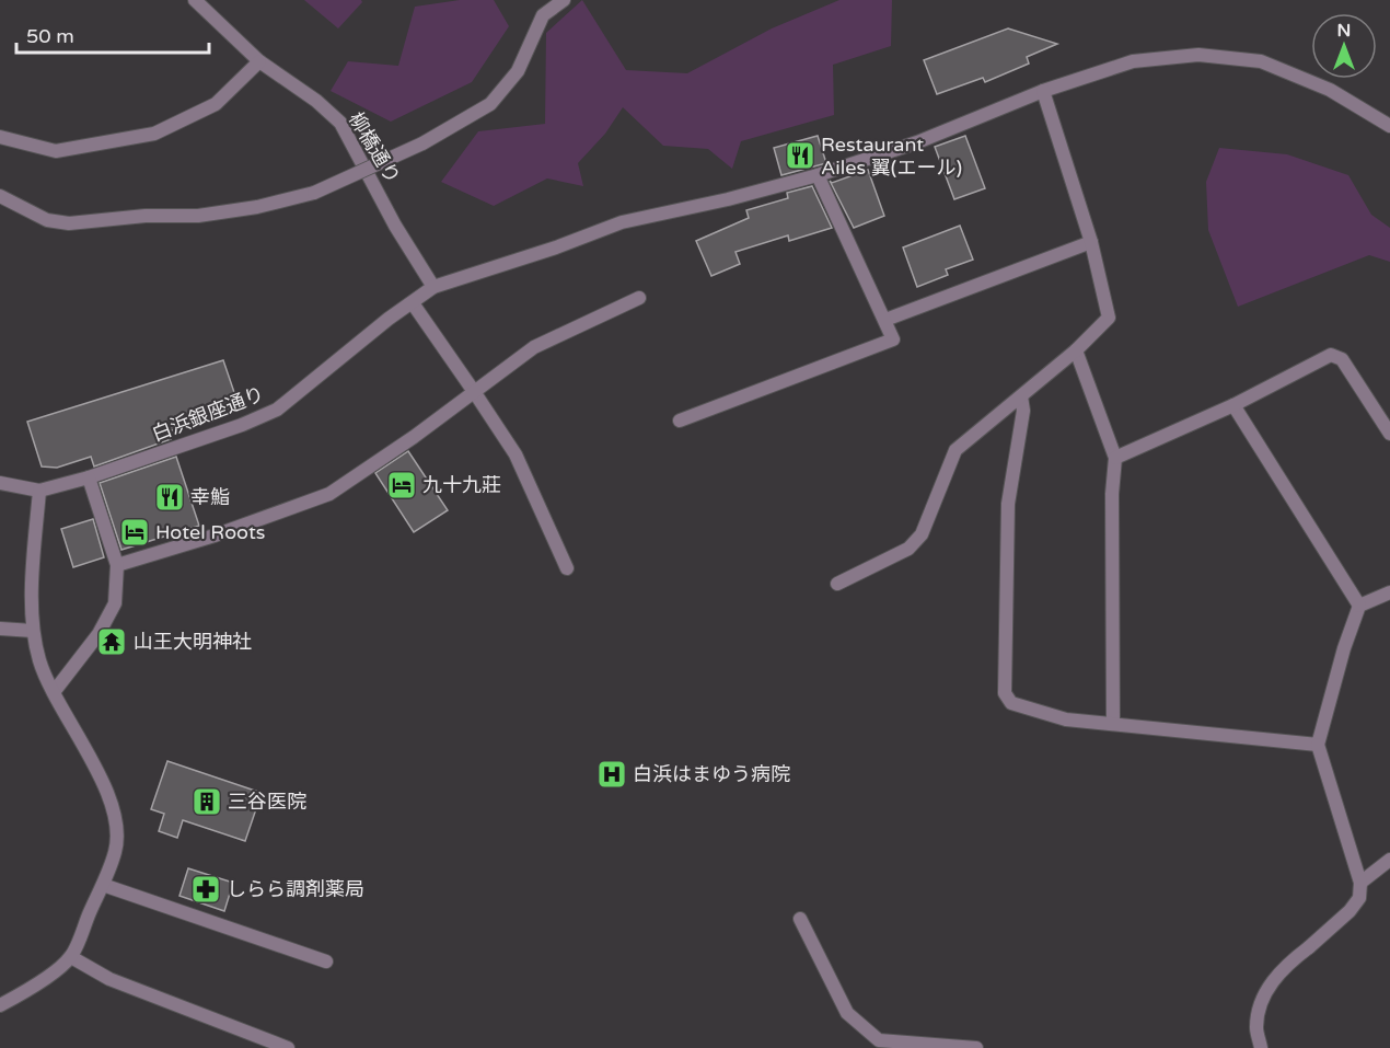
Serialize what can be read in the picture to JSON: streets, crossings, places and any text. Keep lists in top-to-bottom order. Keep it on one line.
{"streets":{"street":["柳橋通り","白浜銀座通り"]},"crossings":[["柳橋通り","白浜銀座通り"]],"places":{"restaurant":["Restaurant Ailes 翼(エール)","幸鮨"],"hotel":["九十九莊","Hotel Roots"],"temple":["山王大明神社"],"hospital":["白浜はまゆう病院"],"building":["三谷医院"],"pharmacy":["しらら調剤薬局"]},"scale_bar":"50 m","north":"top"}
